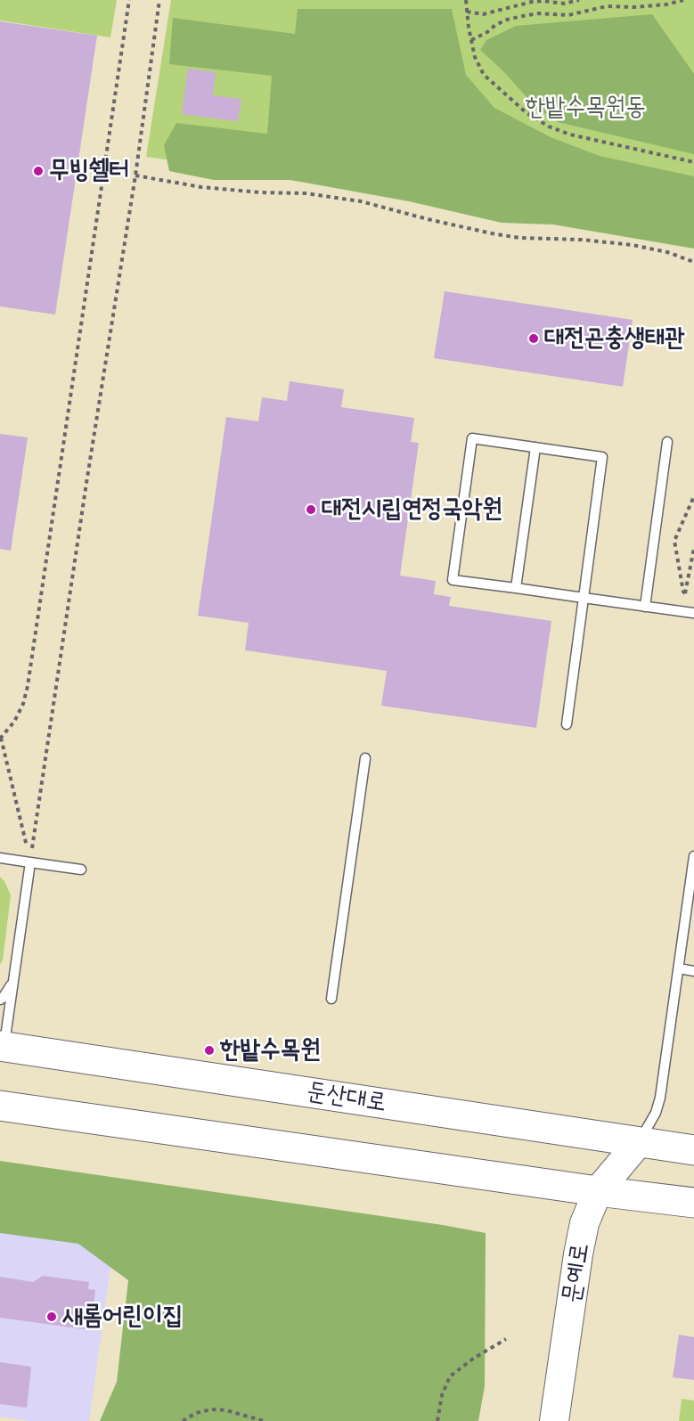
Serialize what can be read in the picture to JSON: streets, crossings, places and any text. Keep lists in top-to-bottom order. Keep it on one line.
{"streets":{"main road":["둔산대로","문예로"]},"crossings":[["둔산대로","문예로"]],"parks":["한밭수목원동"],"places":["무빙쉘터","대전곤충생태관","대전시립연정국악원","한밭수목원","새롬어린이집"]}
